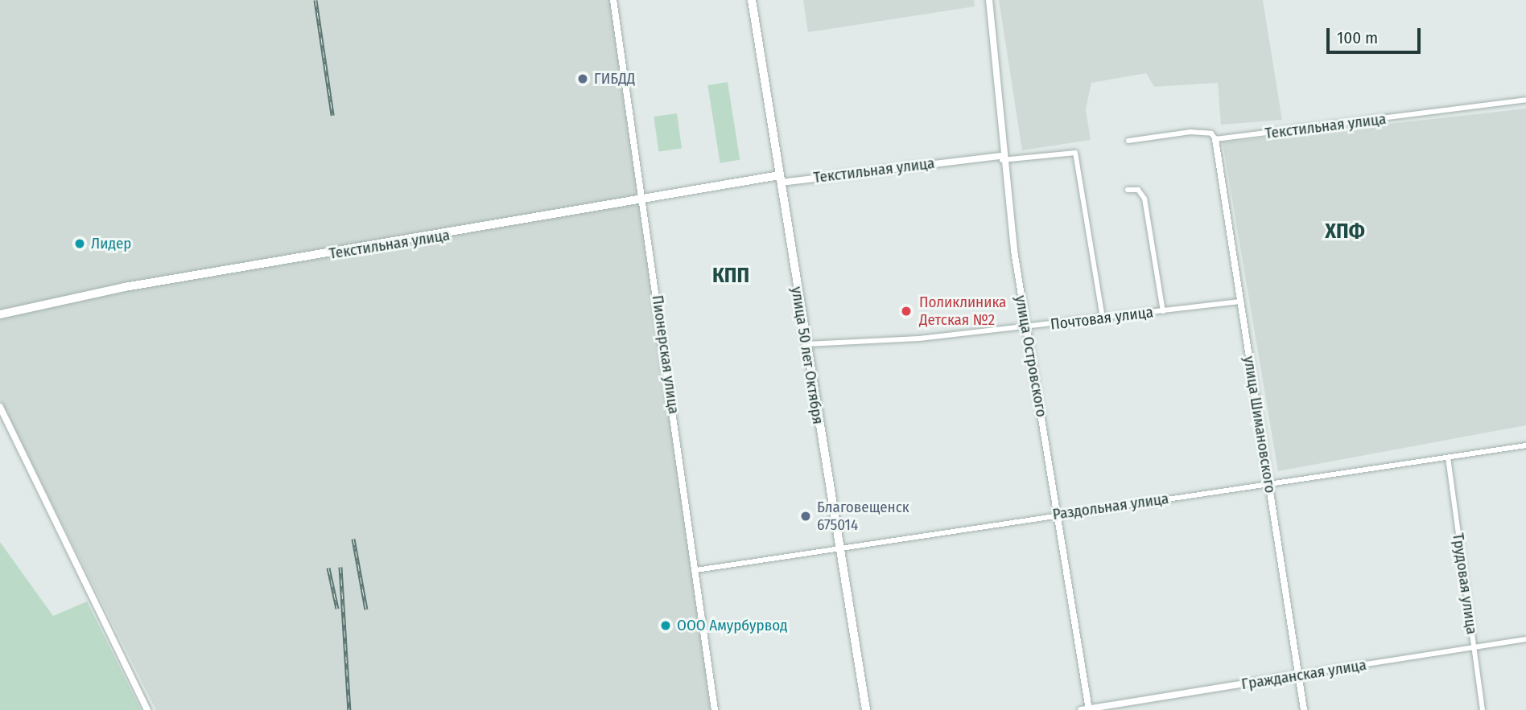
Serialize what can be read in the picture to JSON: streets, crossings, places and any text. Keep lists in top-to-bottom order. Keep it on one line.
{"streets":{"main road":["Текстильная улица","улица 50 лет Октября"],"street":["Почтовая улица","Пионерская улица","улица Островского","улица Шимановского","Раздольная улица","Трудовая улица","Гражданская улица"]},"crossings":[["Текстильная улица","Почтовая улица"],["Текстильная улица","Пионерская улица"],["Текстильная улица","улица 50 лет Октября"],["Текстильная улица","улица Островского"],["Текстильная улица","улица Шимановского"],["Почтовая улица","улица 50 лет Октября"],["Почтовая улица","улица Островского"],["Почтовая улица","улица Шимановского"],["Пионерская улица","Раздольная улица"],["улица 50 лет Октября","Раздольная улица"],["улица Островского","Раздольная улица"],["улица Островского","Гражданская улица"],["улица Шимановского","Раздольная улица"],["улица Шимановского","Гражданская улица"],["Раздольная улица","Трудовая улица"],["Трудовая улица","Гражданская улица"]],"districts":["ХПФ","КПП"],"places":["ГИБДД","Лидер","Поликлиника Детская №2","Благовещенск 675014","ООО Амурбурвод"],"scale_bar":"100 m"}
